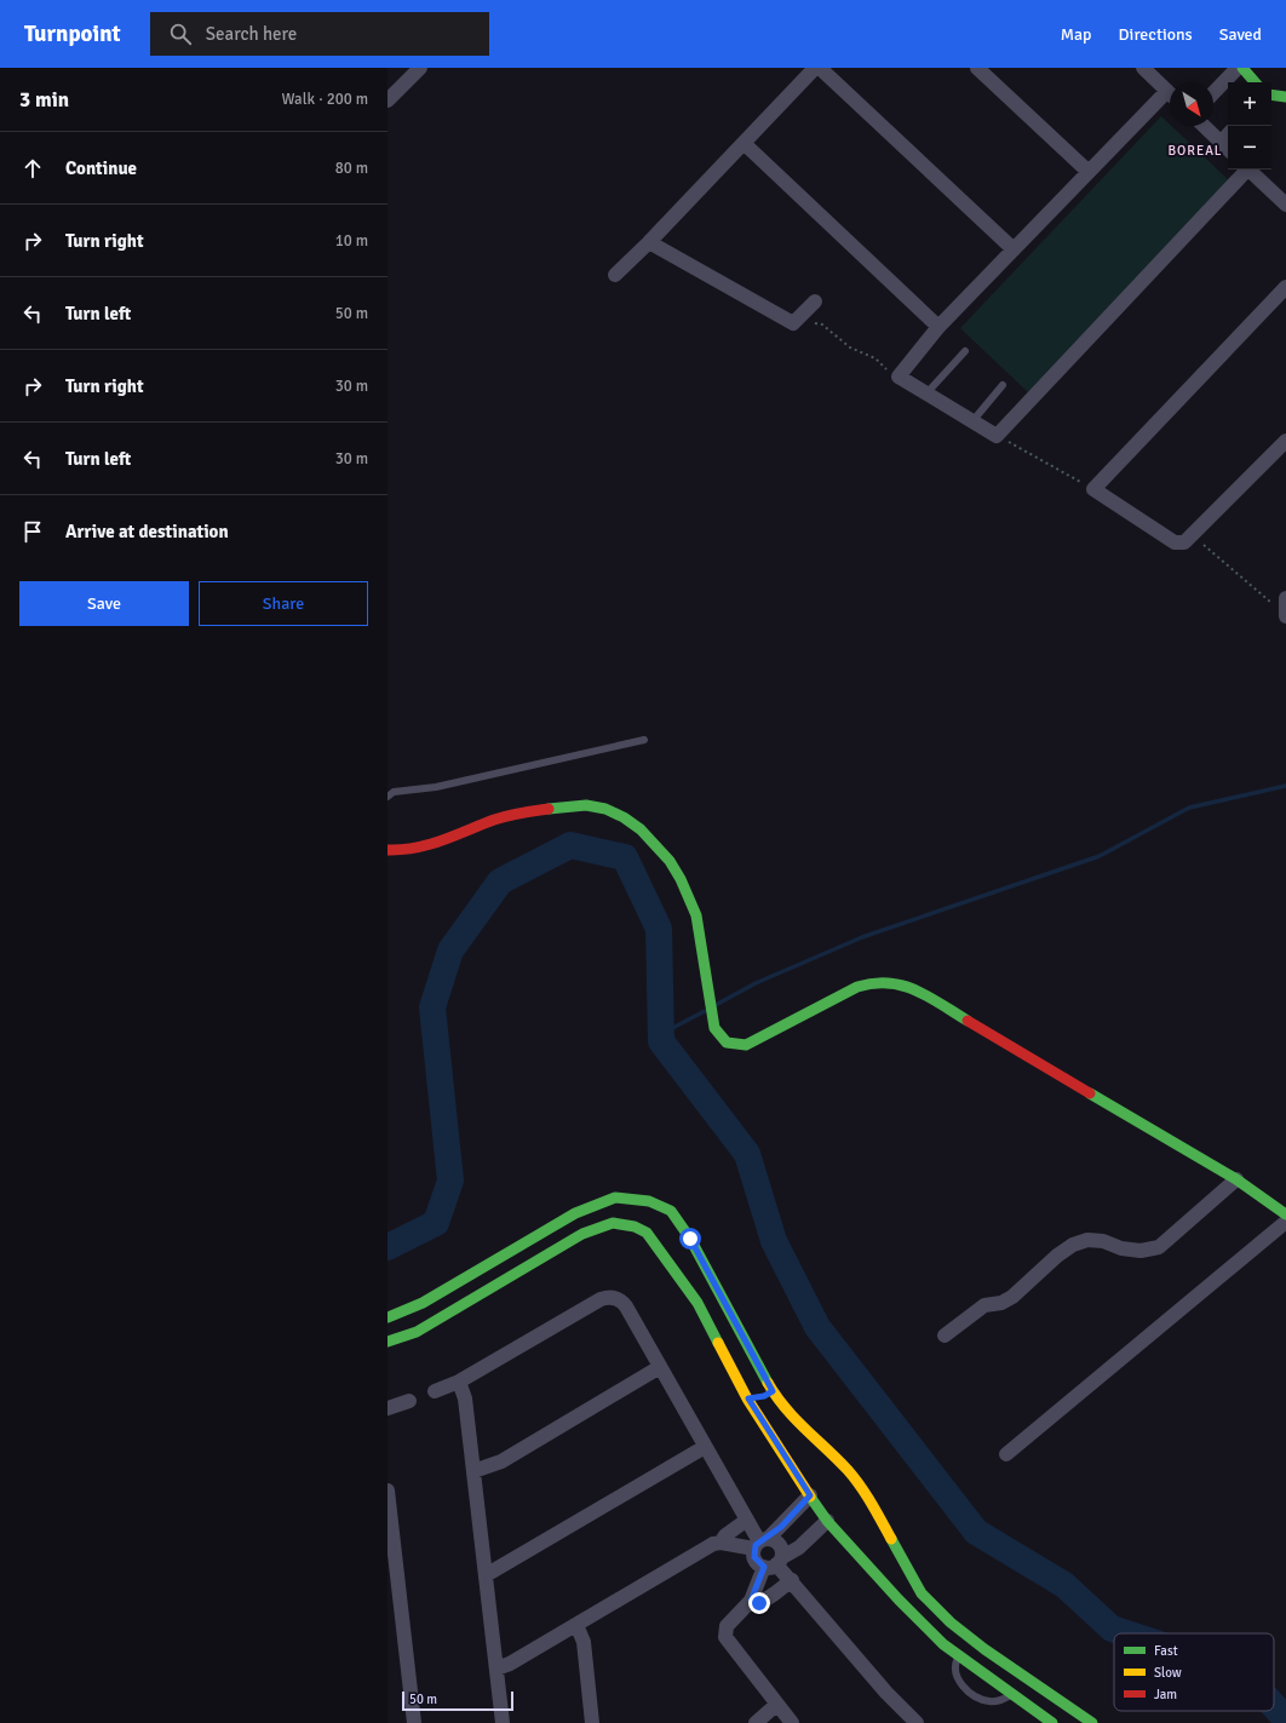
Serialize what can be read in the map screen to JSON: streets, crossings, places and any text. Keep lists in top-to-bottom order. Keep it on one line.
{"districts":["BOREAL"],"legend":["Fast","Slow","Jam"],"scale_bar":"50 m","north":"bottom right","page":{"header":"Turnpoint","search":"Search here","nav":["Map","Directions","Saved"],"heading":["3 min","Walk · 200 m"],"map_buttons":["+","−"],"list":[["Continue","80 m"],["Turn right","10 m"],["Turn left","50 m"],["Turn right","30 m"],["Turn left","30 m"],"Arrive at destination"],"buttons":["Save","Share"],"scale":"50 m"}}
